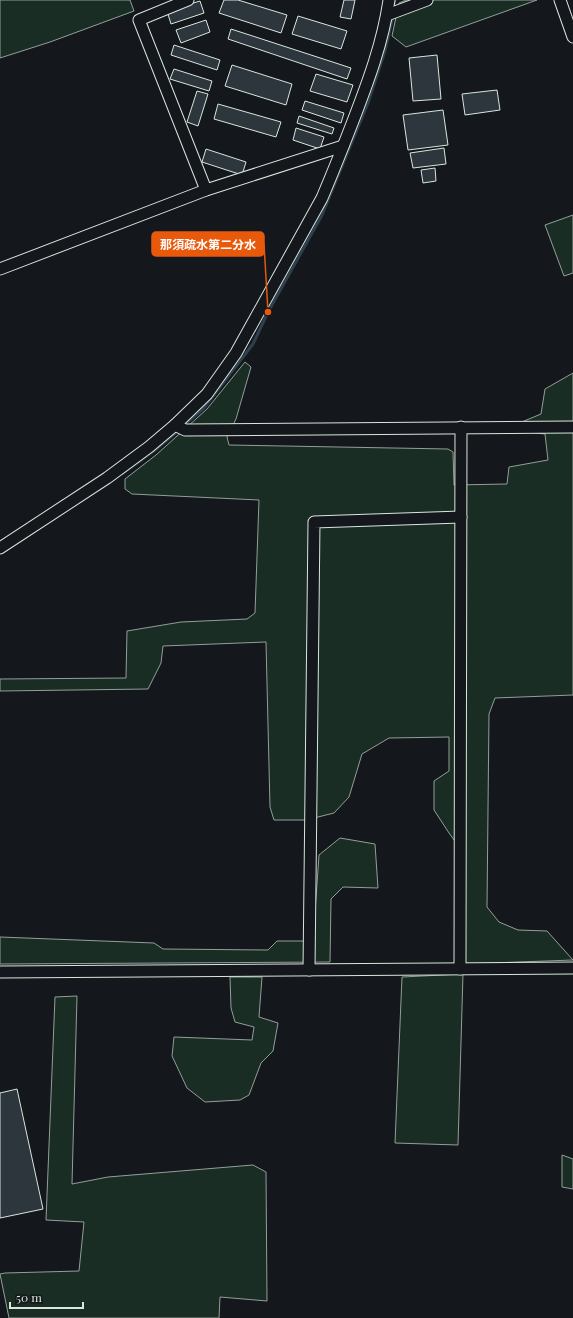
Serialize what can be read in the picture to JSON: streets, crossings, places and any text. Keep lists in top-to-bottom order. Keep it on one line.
{"places":["那須疏水第二分水"],"scale_bar":"50 m"}
